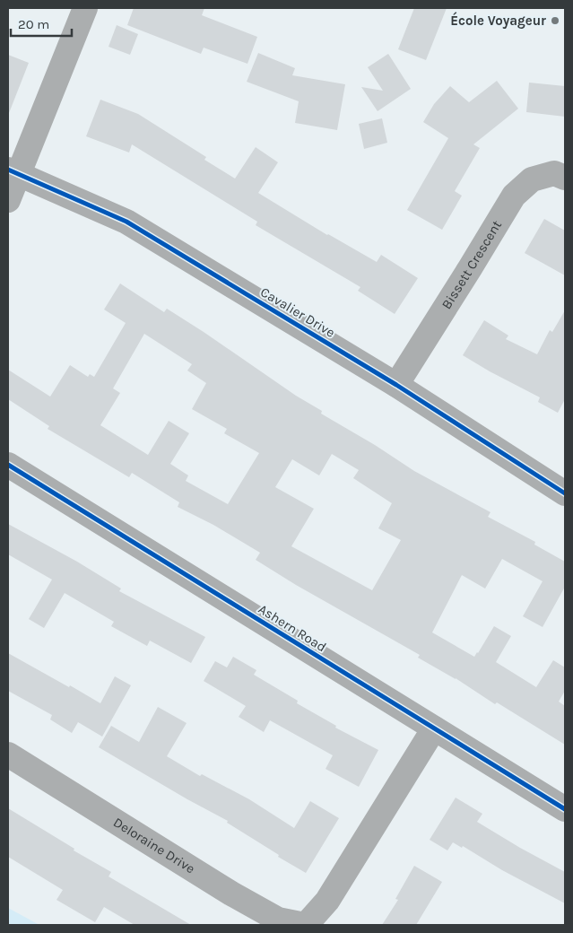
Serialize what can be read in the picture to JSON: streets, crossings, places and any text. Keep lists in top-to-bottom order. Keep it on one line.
{"streets":{"street":["Bissett Crescent","Cavalier Drive","Ashern Road","Deloraine Drive"]},"crossings":[["Bissett Crescent","Cavalier Drive"],["Ashern Road","Deloraine Drive"]],"places":["École Voyageur"],"scale_bar":"20 m"}
